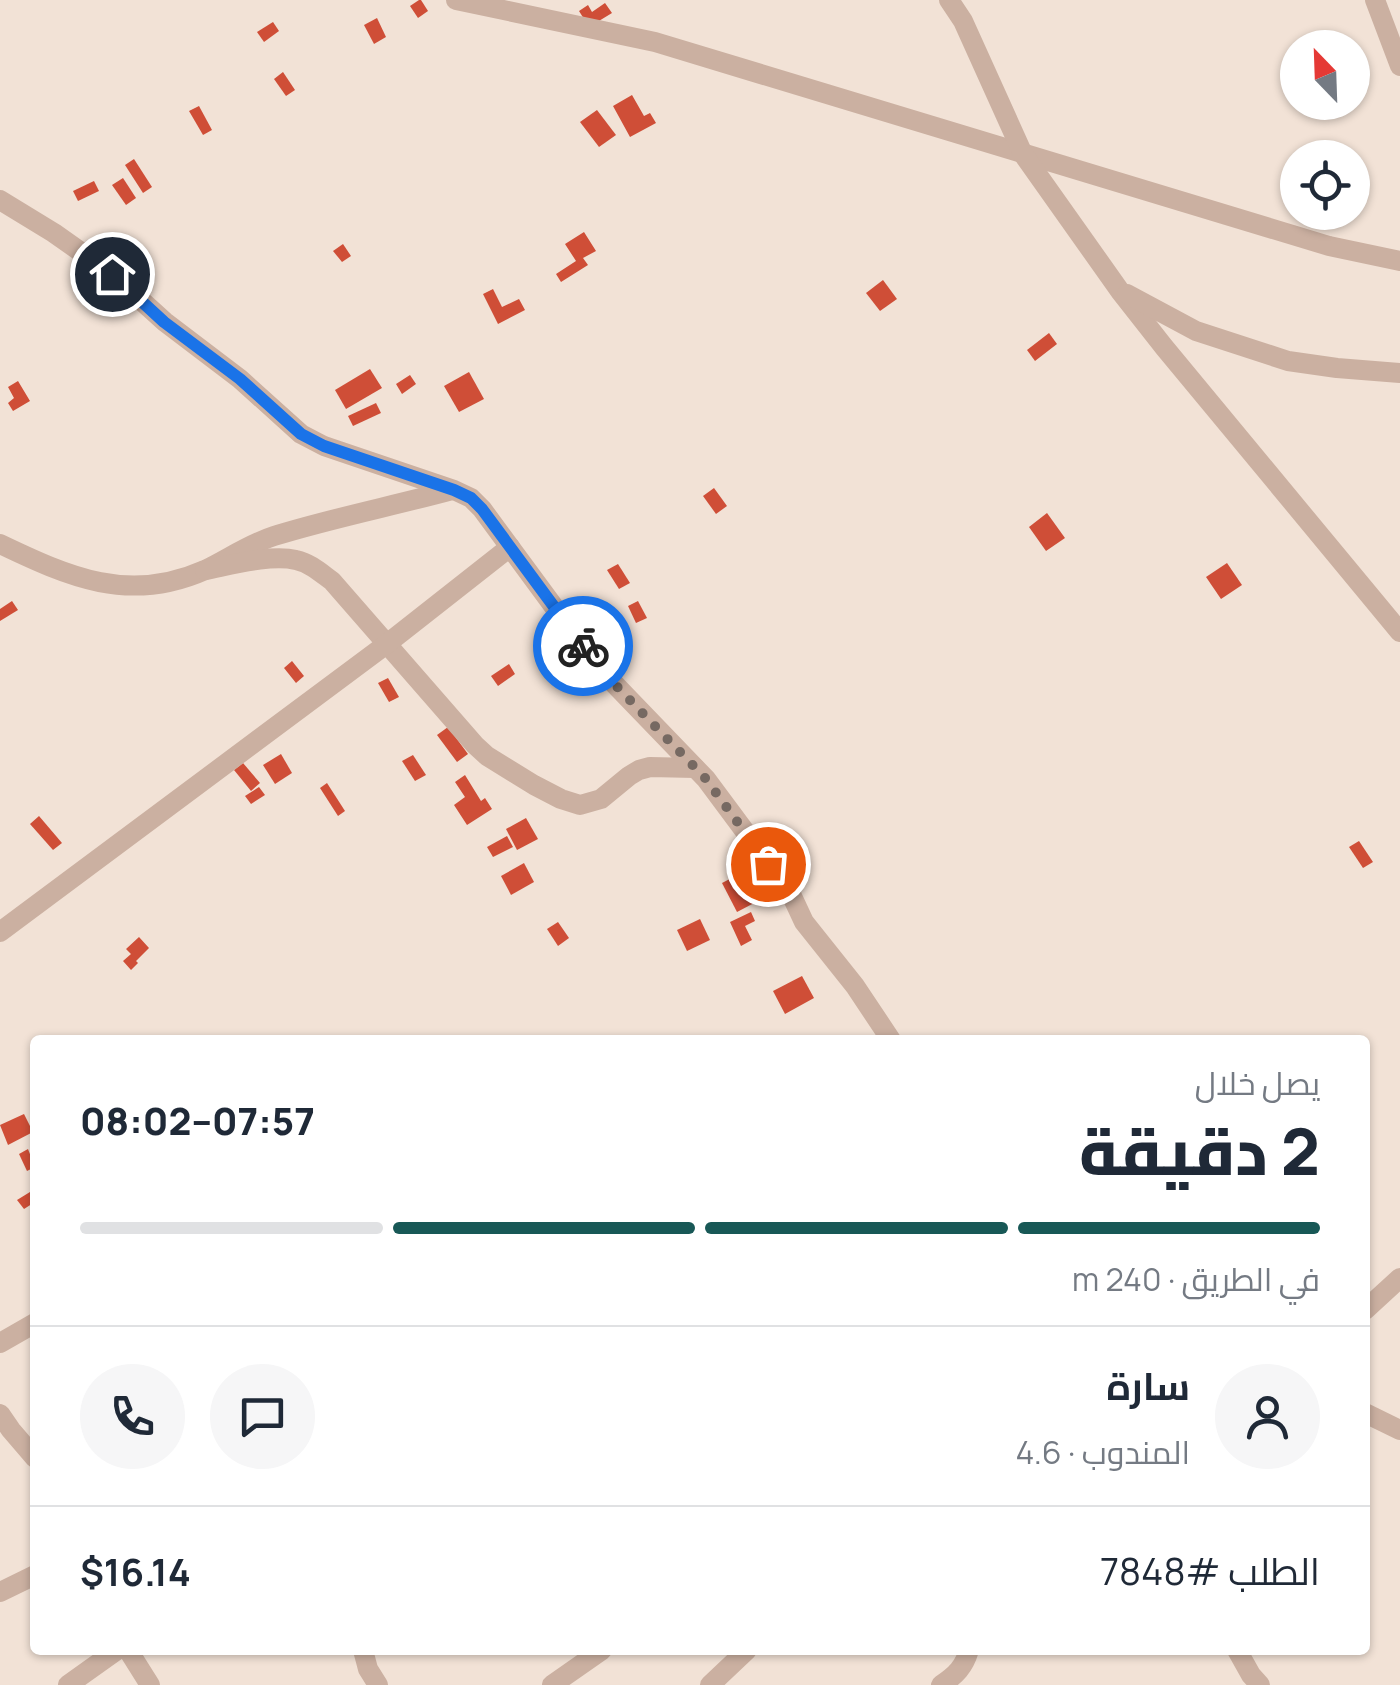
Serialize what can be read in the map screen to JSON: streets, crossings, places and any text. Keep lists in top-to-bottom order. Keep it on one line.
{"north":"top left","page":{"heading":["2 دقيقة","يصل خلال","07:57–08:02"],"panel":["سارة","المندوب · 4.6","الطلب #7848","$16.14"],"bar":"في الطريق · 240 m"}}
